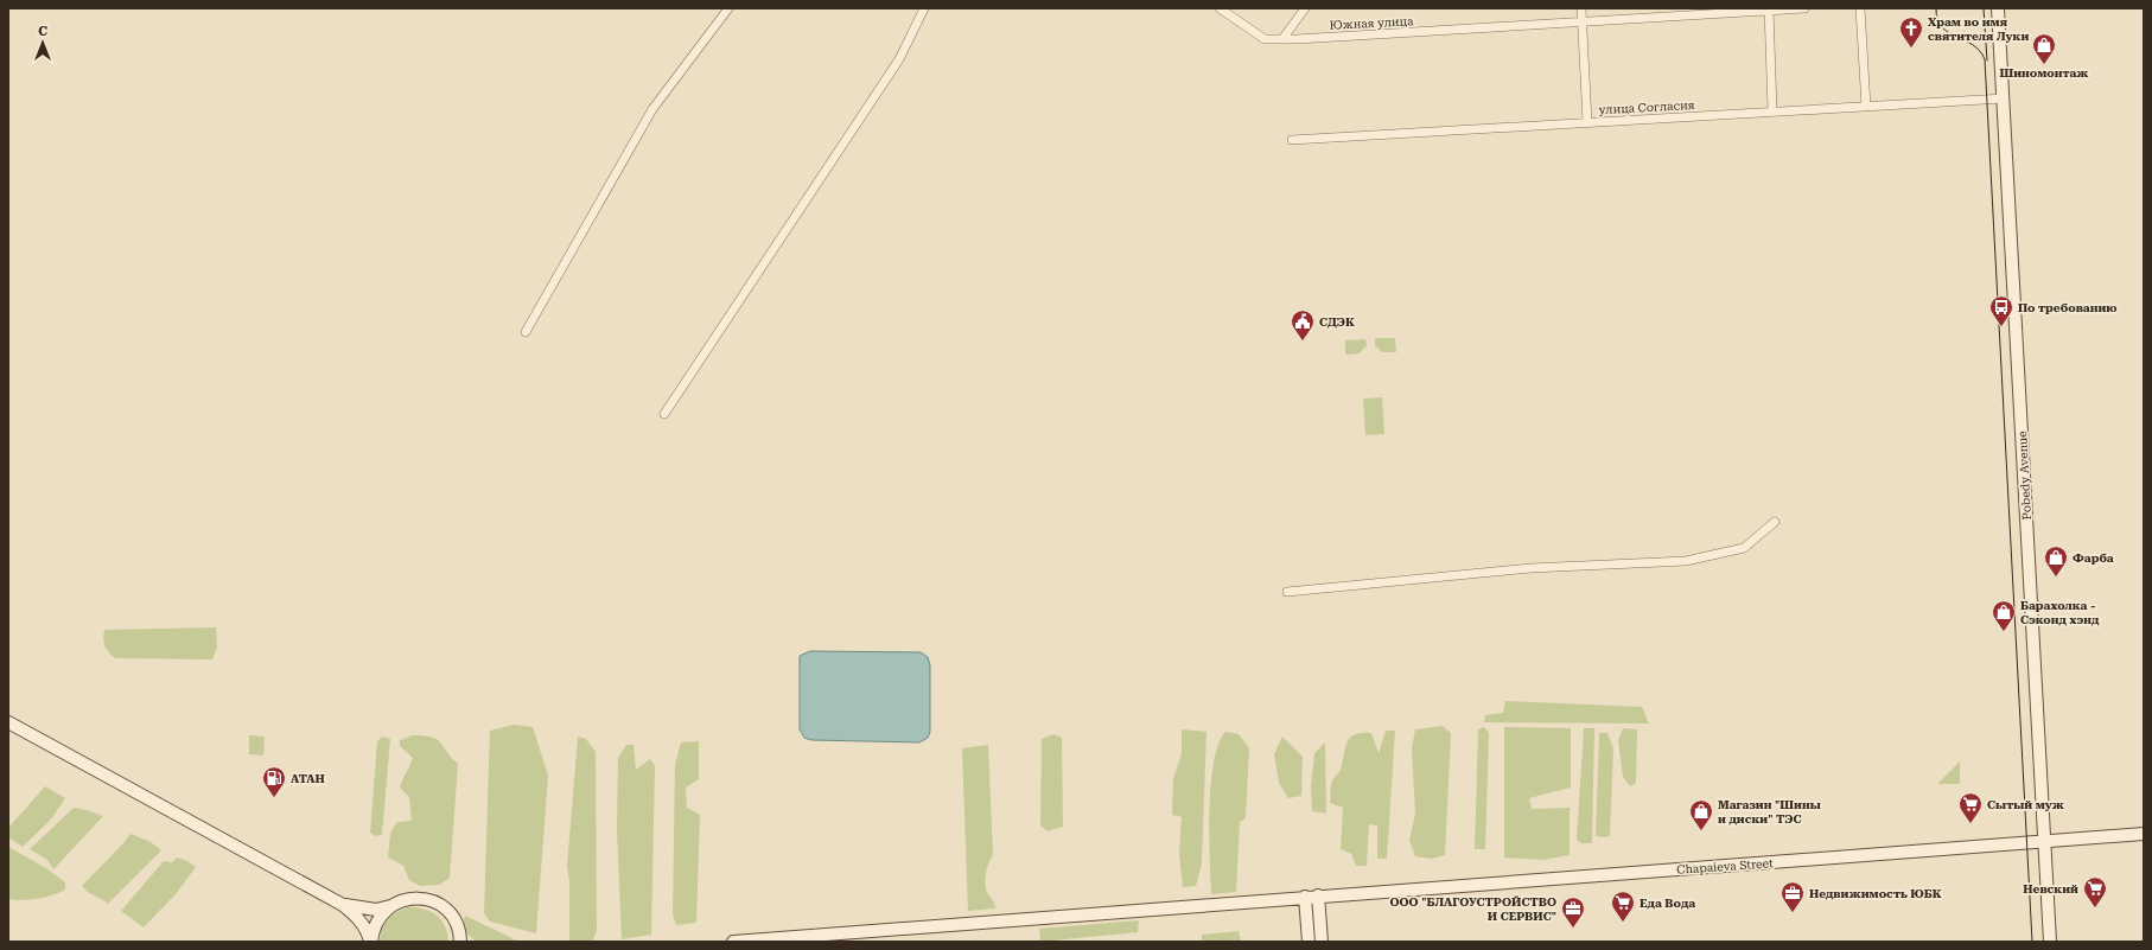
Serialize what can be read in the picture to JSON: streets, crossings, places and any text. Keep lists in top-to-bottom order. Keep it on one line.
{"streets":{"main road":["Pobedy Avenue","Chapaieva Street"],"street":["Южная улица","улица Согласия"]},"crossings":[["улица Согласия","Pobedy Avenue"],["Pobedy Avenue","Chapaieva Street"]],"places":{"church":["Храм во имя святителя Луки"],"shop":["Шиномонтаж","Фарба","Барахолка - Сэконд хэнд","Магазин \"Шины и диски\" ТЭС"],"bus stop":["По требованию"],"public building":["СДЭК"],"fuel station":["АТАН"],"supermarket":["Сытый муж","Невский","Еда Вода"],"office":["Недвижимость ЮБК","ООО \"БЛАГОУСТРОЙСТВО И СЕРВИС\""]},"north":"top"}
